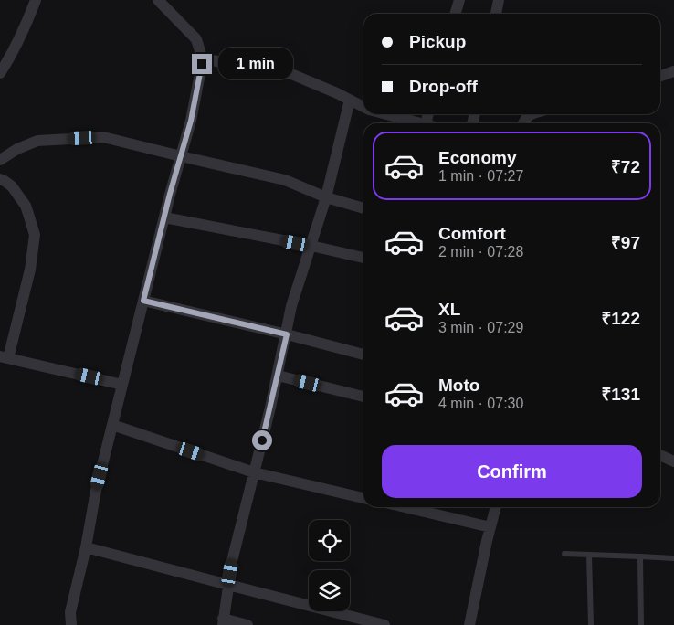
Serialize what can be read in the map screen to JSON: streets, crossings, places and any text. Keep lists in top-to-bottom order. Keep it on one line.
{"page":{"banner":["Pickup","Drop-off"],"bubble":"1 min","list":[{"name":"Economy","note":"1 min · 07:27","value":"₹72"},{"name":"Comfort","note":"2 min · 07:28","value":"₹97"},{"name":"XL","note":"3 min · 07:29","value":"₹122"},{"name":"Moto","note":"4 min · 07:30","value":"₹131"}],"buttons":"Confirm"}}
